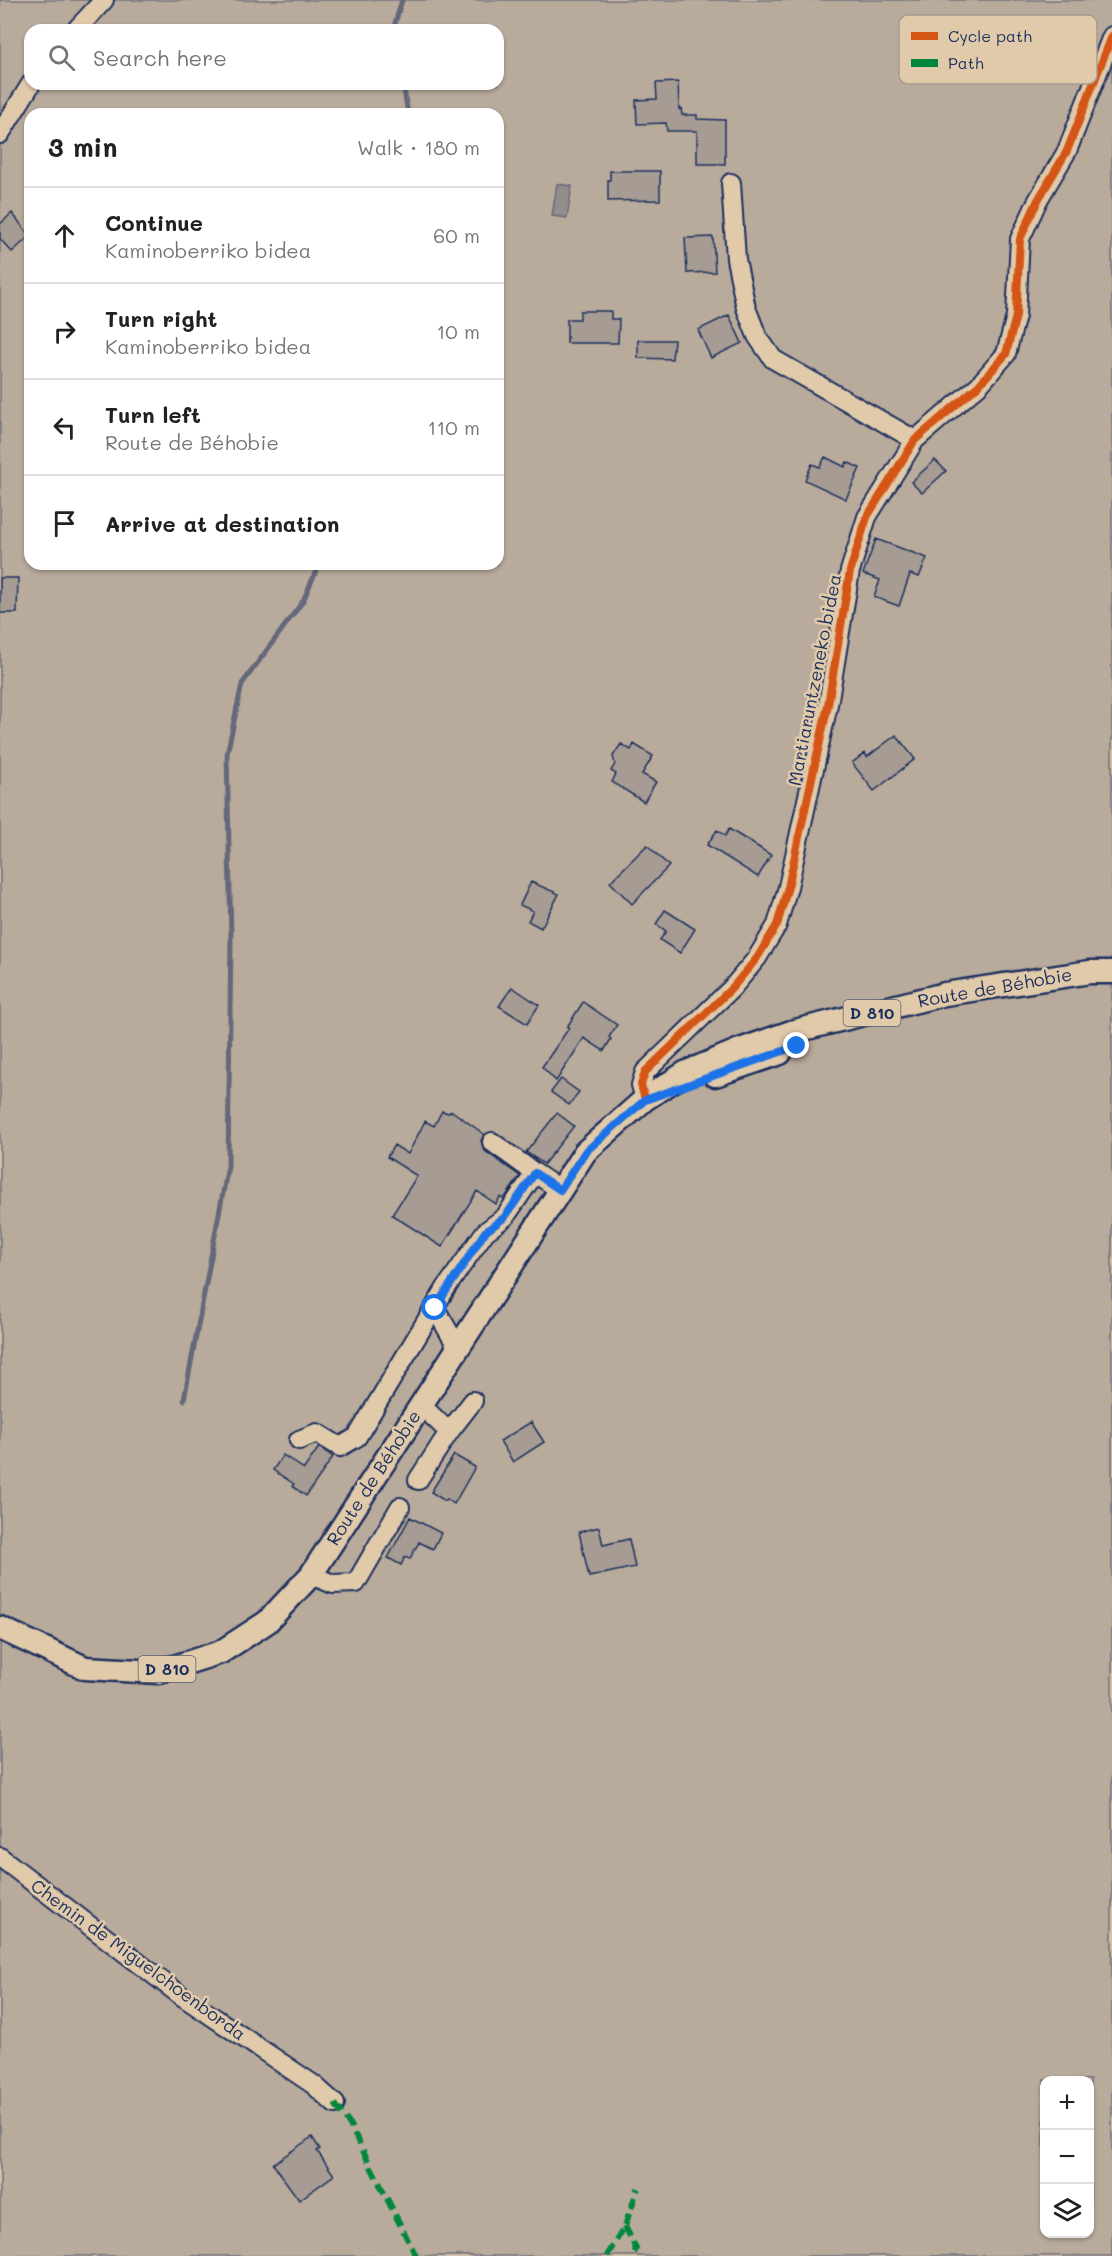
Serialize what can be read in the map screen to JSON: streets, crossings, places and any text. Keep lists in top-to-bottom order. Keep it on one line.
{"streets":{"main road":["Route de Béhobie","D 810"],"street":["Martiaruntzeneko bidea","Chemin de Miguelchoenborda"]},"crossings":[["Martiaruntzeneko bidea","Route de Béhobie"]],"legend":["Cycle path","Path"],"page":{"search":"Search here","heading":["3 min","Walk · 180 m"],"list":[["Continue","Kaminoberriko bidea","60 m"],["Turn right","Kaminoberriko bidea","10 m"],["Turn left","Route de Béhobie","110 m"],"Arrive at destination"],"map_buttons":["+","−"]}}
